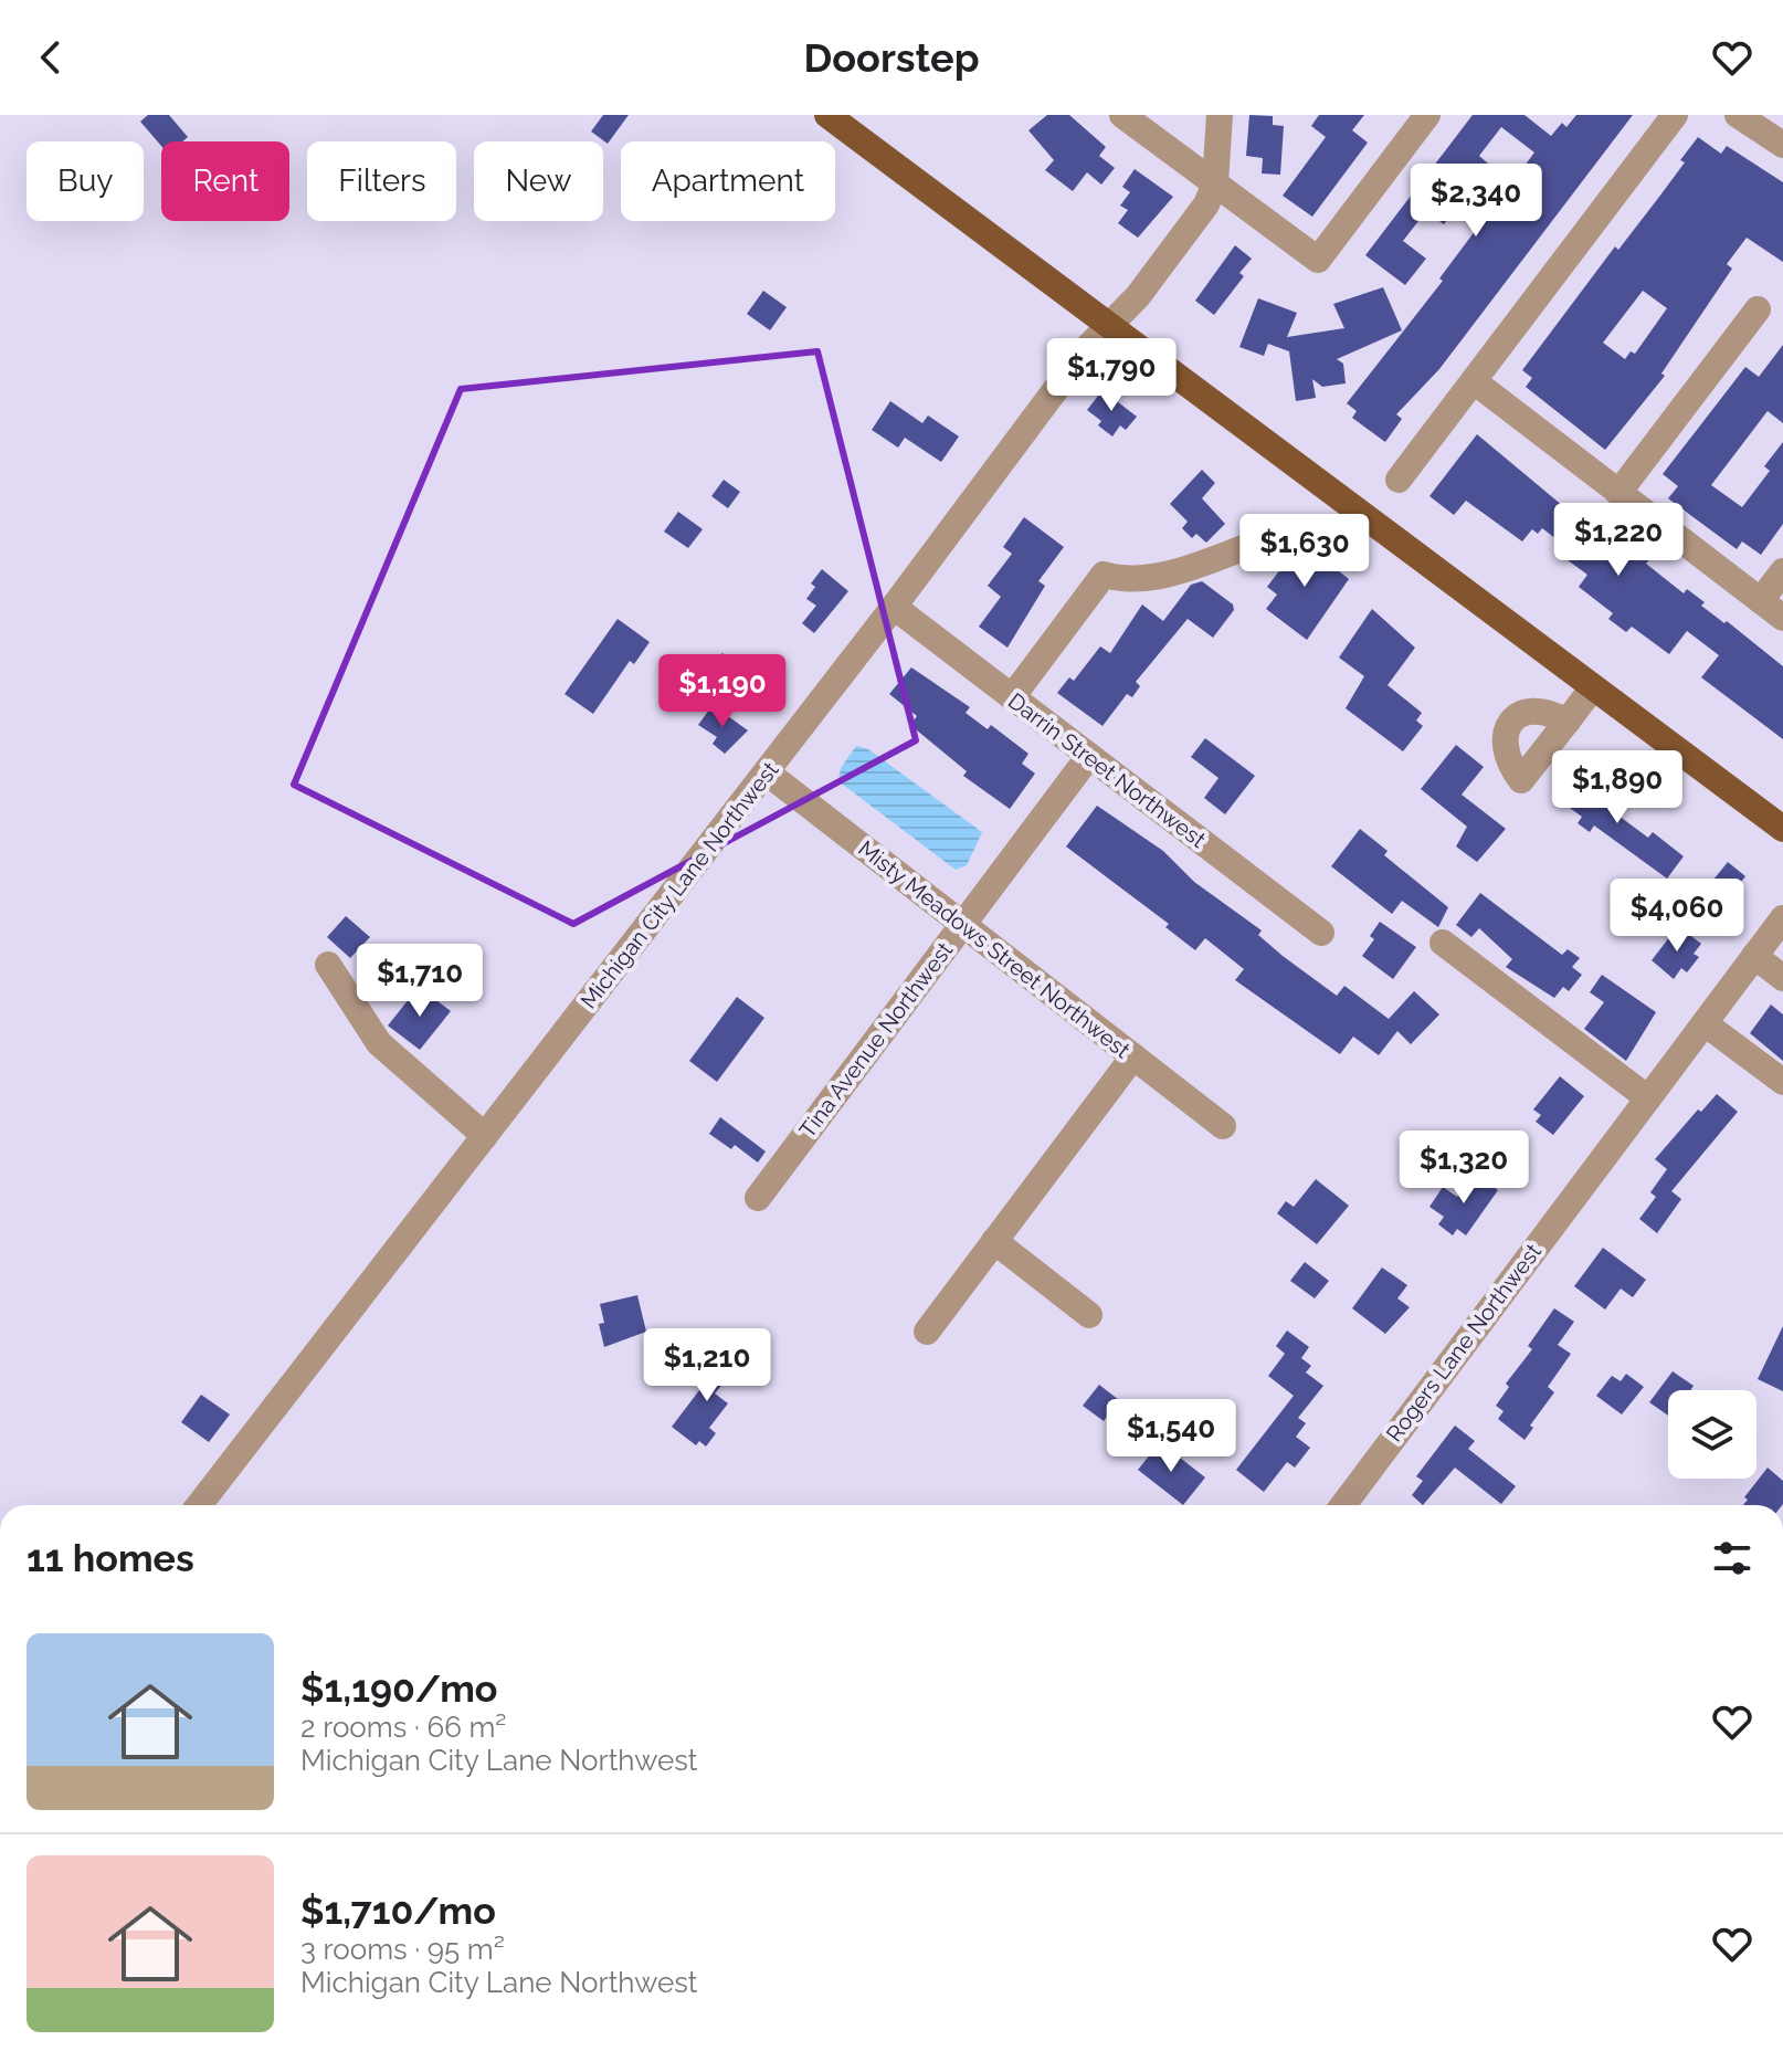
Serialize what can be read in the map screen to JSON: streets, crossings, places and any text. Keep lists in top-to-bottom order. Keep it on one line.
{"streets":{"street":["Darrin Street Northwest","Michigan City Lane Northwest","Misty Meadows Street Northwest","Tina Avenue Northwest","Rogers Lane Northwest"]},"crossings":[["Darrin Street Northwest","Michigan City Lane Northwest"],["Darrin Street Northwest","Tina Avenue Northwest"],["Michigan City Lane Northwest","Misty Meadows Street Northwest"],["Misty Meadows Street Northwest","Tina Avenue Northwest"]],"page":{"header":"Doorstep","chip":["Buy","Rent","Filters","New","Apartment"],"price":["$2,340","$1,790","$1,220","$1,630","$1,190","$1,890","$4,060","$1,710","$1,320","$1,210","$1,540"],"heading":"11 homes","list":[{"name":"$1,190/mo","note":"2 rooms · 66 m² · Michigan City Lane Northwest"},{"name":"$1,710/mo","note":"3 rooms · 95 m² · Michigan City Lane Northwest"}]}}
